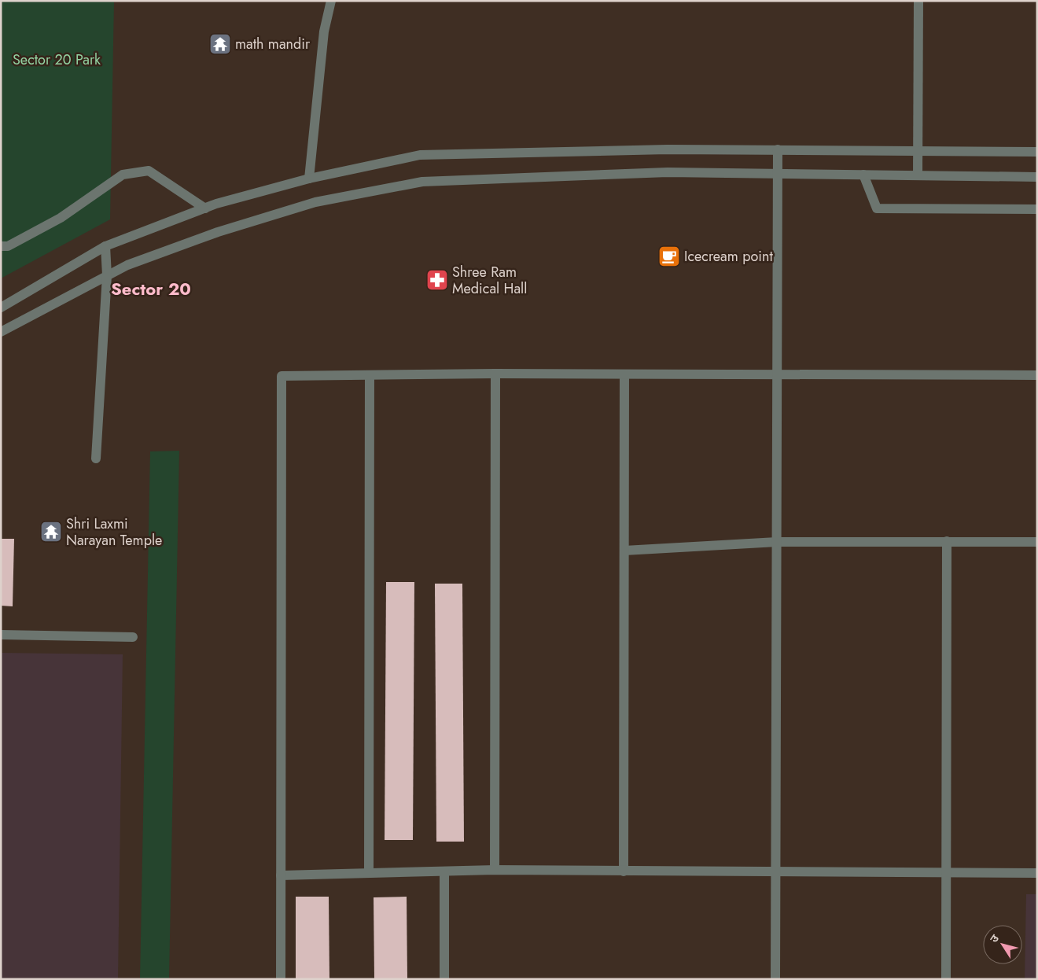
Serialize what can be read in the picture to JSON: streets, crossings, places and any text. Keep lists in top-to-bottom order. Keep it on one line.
{"districts":["Sector 20"],"parks":["Sector 20 Park"],"places":{"temple":["math mandir","Shri Laxmi Narayan Temple"],"cafe":["Icecream point"],"pharmacy":["Shree Ram Medical Hall"]},"north":"top left"}
